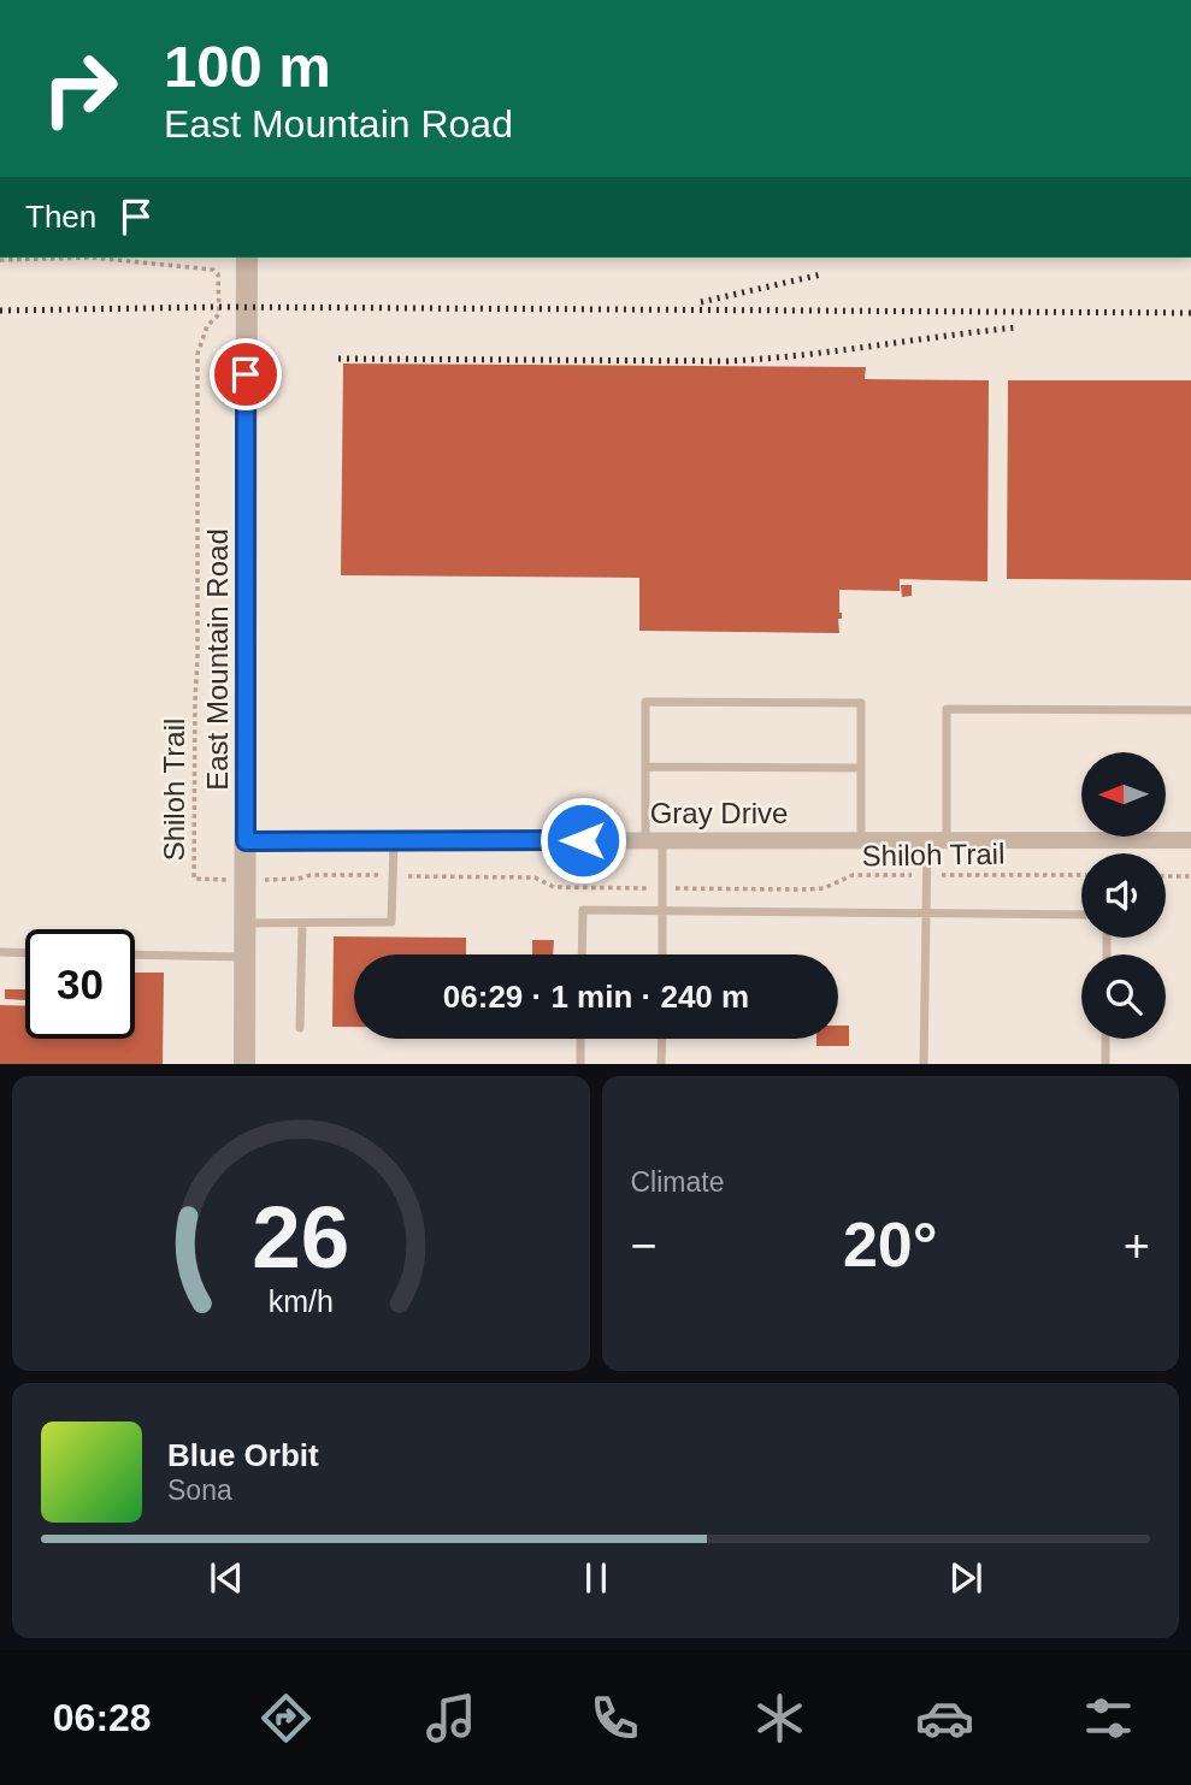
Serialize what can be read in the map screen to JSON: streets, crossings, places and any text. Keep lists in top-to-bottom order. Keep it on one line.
{"streets":{"street":["East Mountain Road","Gray Drive"],"path":["Shiloh Trail"]},"crossings":[["East Mountain Road","Shiloh Trail"],["East Mountain Road","Gray Drive"]],"north":"left","page":{"turn":["100 m","East Mountain Road"],"then":"Then","limit":"30","trip":"06:29 · 1 min · 240 m","tile":"Climate","heat":["−","20°","+"],"song":["Blue Orbit","Sona"],"tabs":"06:28","gauge":["26","km/h"]}}
